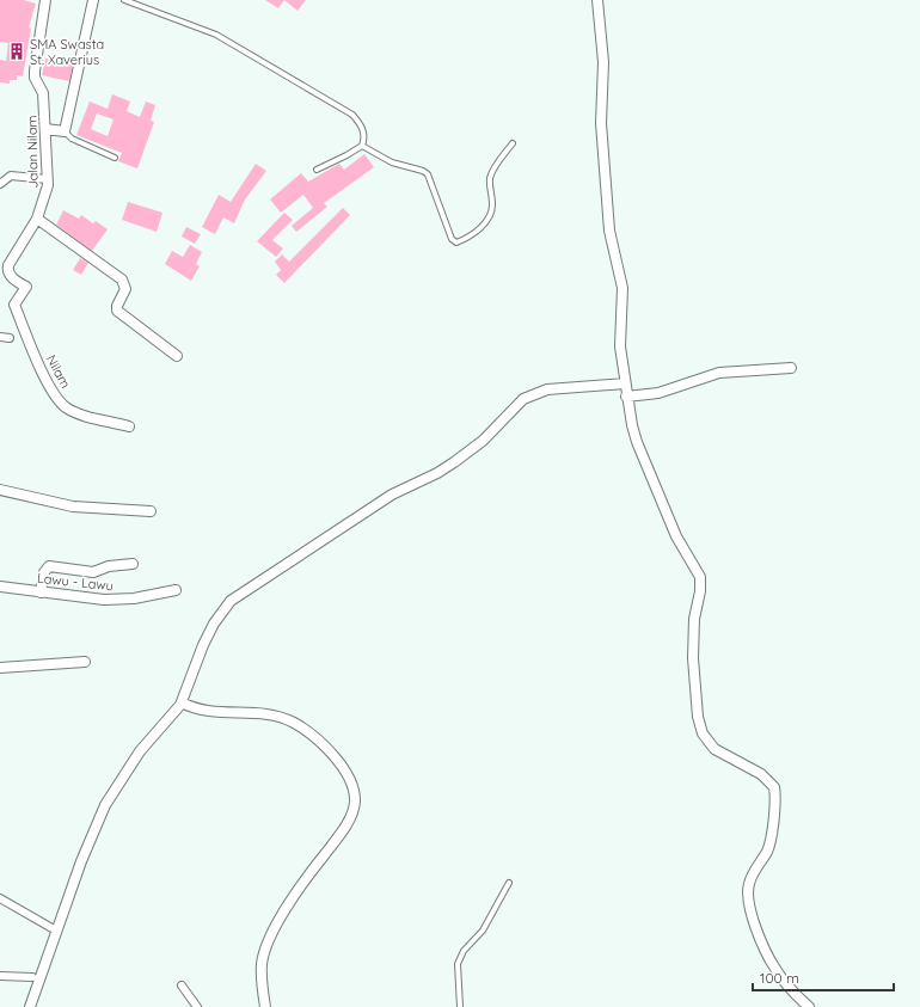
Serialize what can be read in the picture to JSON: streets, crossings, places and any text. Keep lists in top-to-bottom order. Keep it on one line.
{"streets":{"street":["Jalan Nilam","Nilam","Lawu - Lawu"]},"crossings":[["Jalan Nilam","Nilam"]],"places":{"building":["SMA Swasta St. Xaverius"]},"scale_bar":"100 m"}
